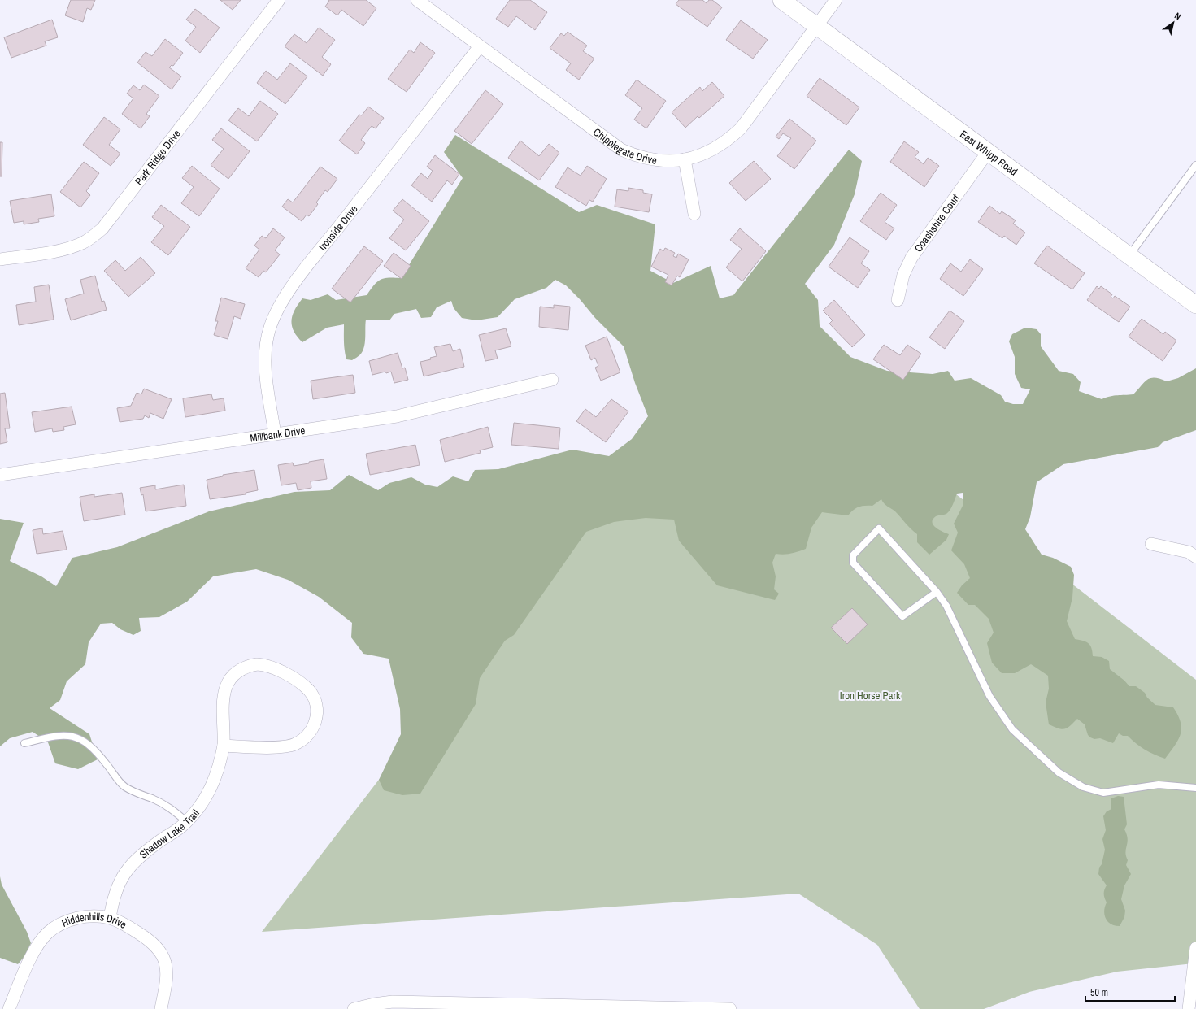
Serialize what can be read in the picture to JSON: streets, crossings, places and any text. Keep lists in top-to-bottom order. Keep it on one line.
{"streets":{"main road":["East Whipp Road"],"street":["Chipplegate Drive","Park Ridge Drive","Coachshire Court","Ironside Drive","Millbank Drive","Shadow Lake Trail","Hiddenhills Drive"]},"crossings":[["Chipplegate Drive","East Whipp Road"],["Chipplegate Drive","Ironside Drive"],["East Whipp Road","Coachshire Court"],["Ironside Drive","Millbank Drive"],["Shadow Lake Trail","Hiddenhills Drive"]],"parks":["Iron Horse Park"],"scale_bar":"50 m","north":"top right"}
